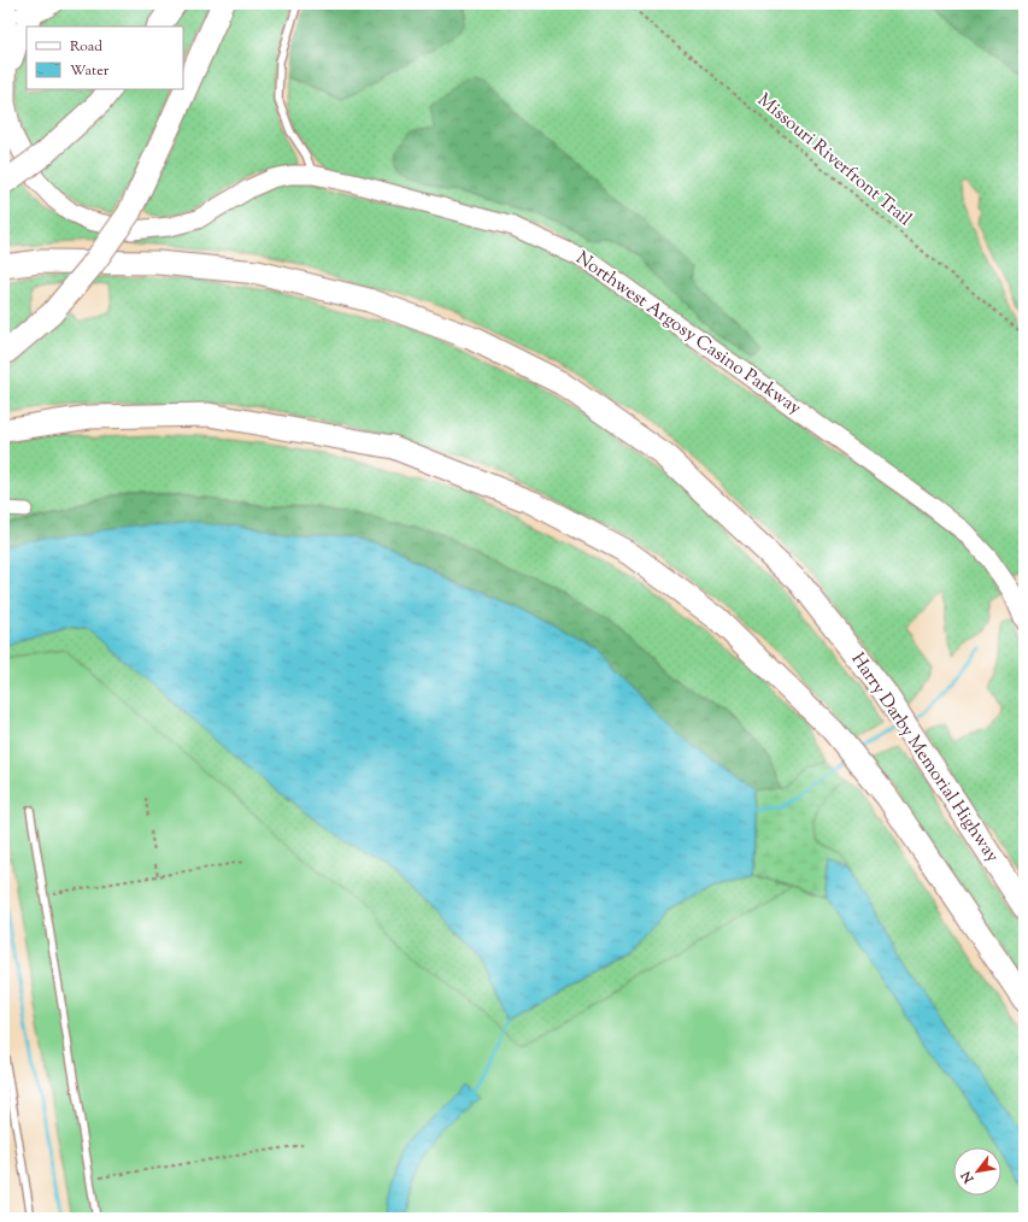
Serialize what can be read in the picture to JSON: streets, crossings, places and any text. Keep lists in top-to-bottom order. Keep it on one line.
{"streets":{"highway":["Harry Darby Memorial Highway"],"street":["Northwest Argosy Casino Parkway"],"path":["Missouri Riverfront Trail"]},"legend":["Road","Water"],"north":"bottom left"}
